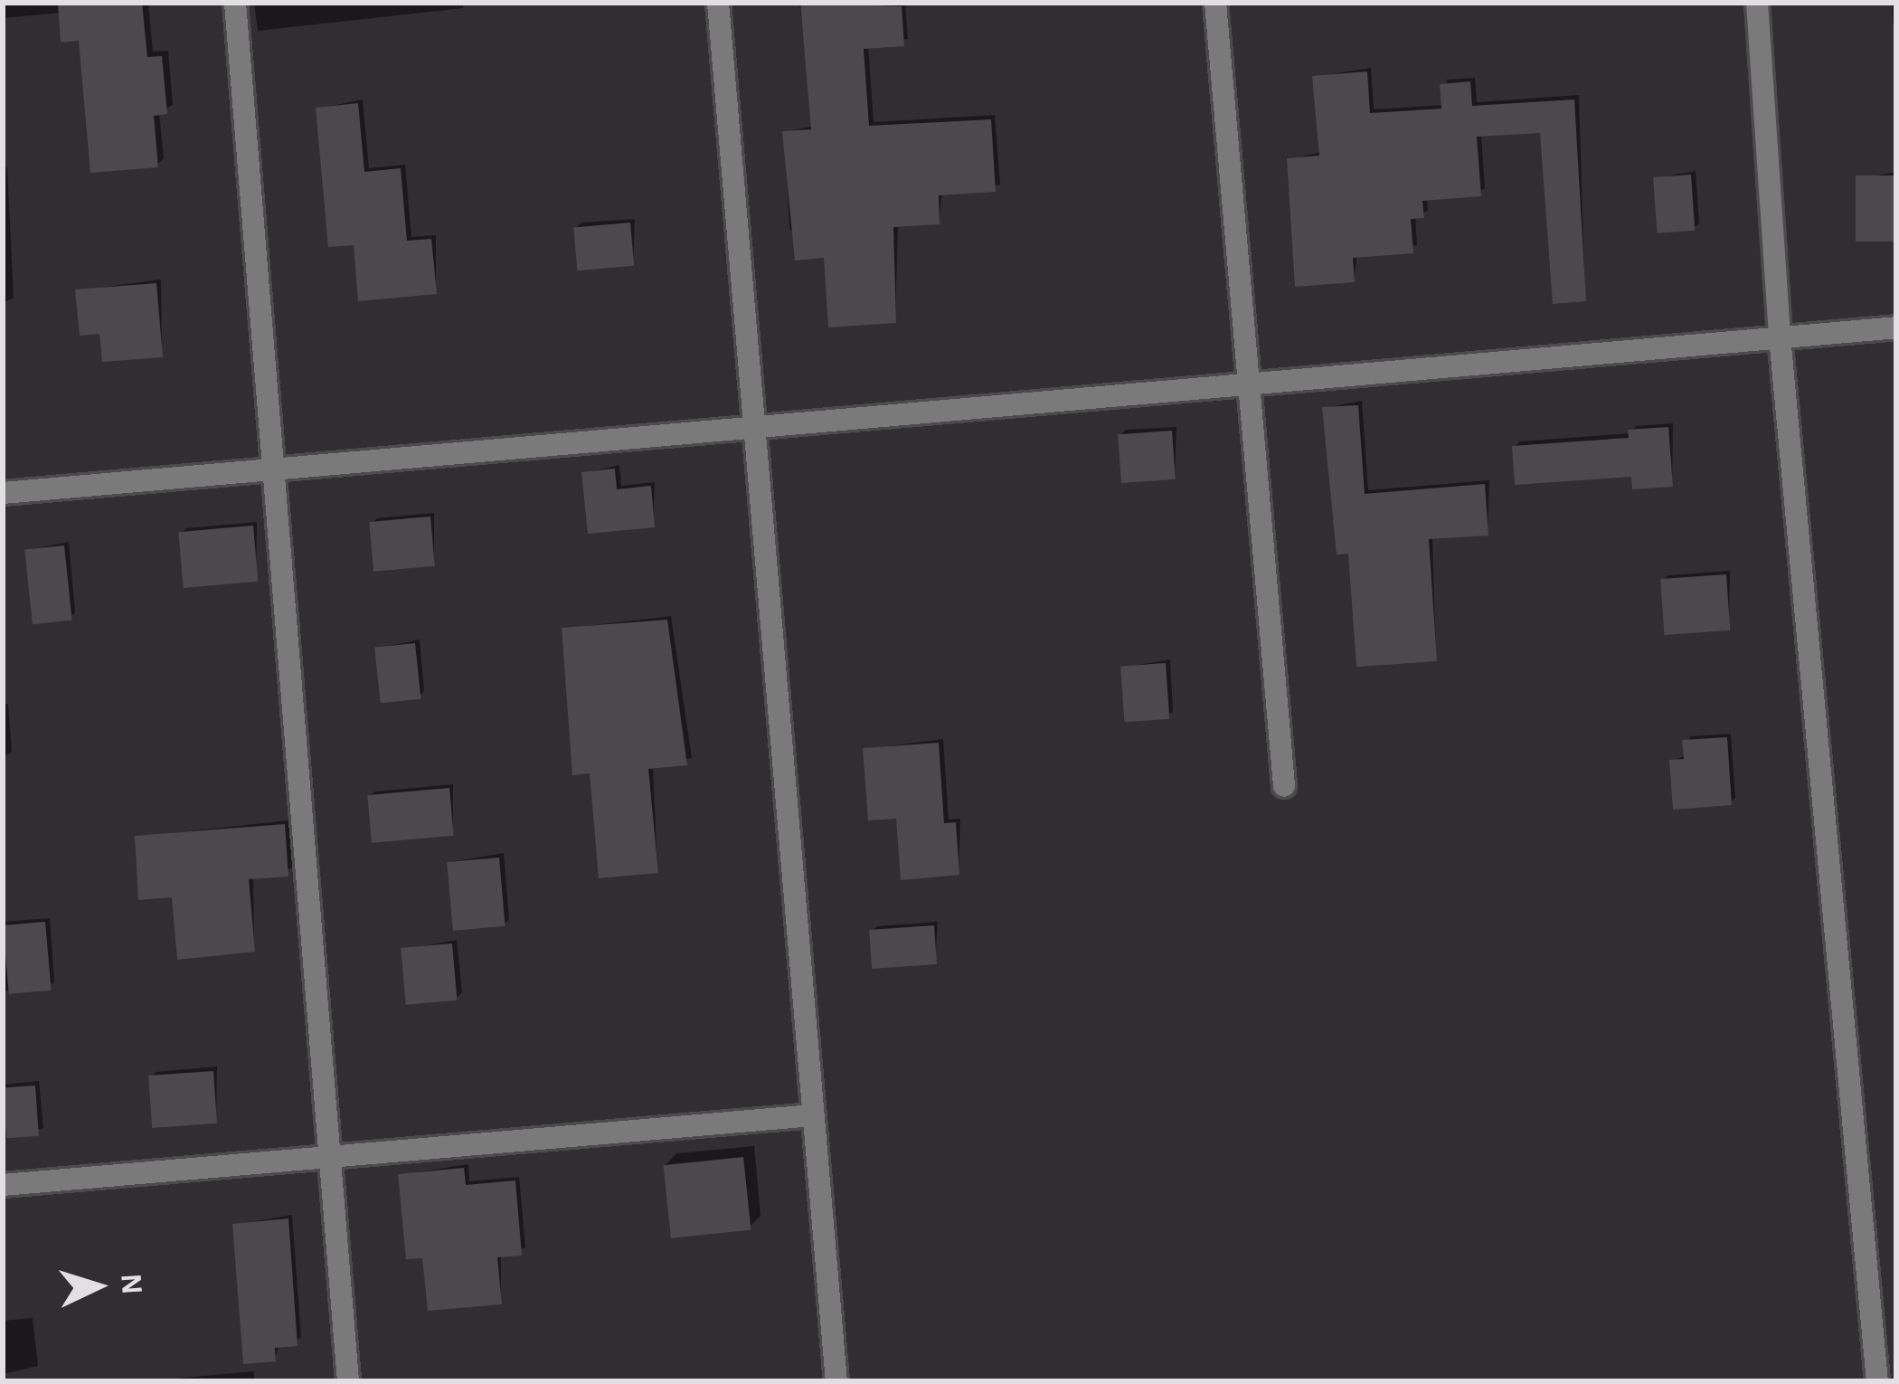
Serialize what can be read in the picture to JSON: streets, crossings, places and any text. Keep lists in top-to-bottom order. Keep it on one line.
{"north":"right"}
